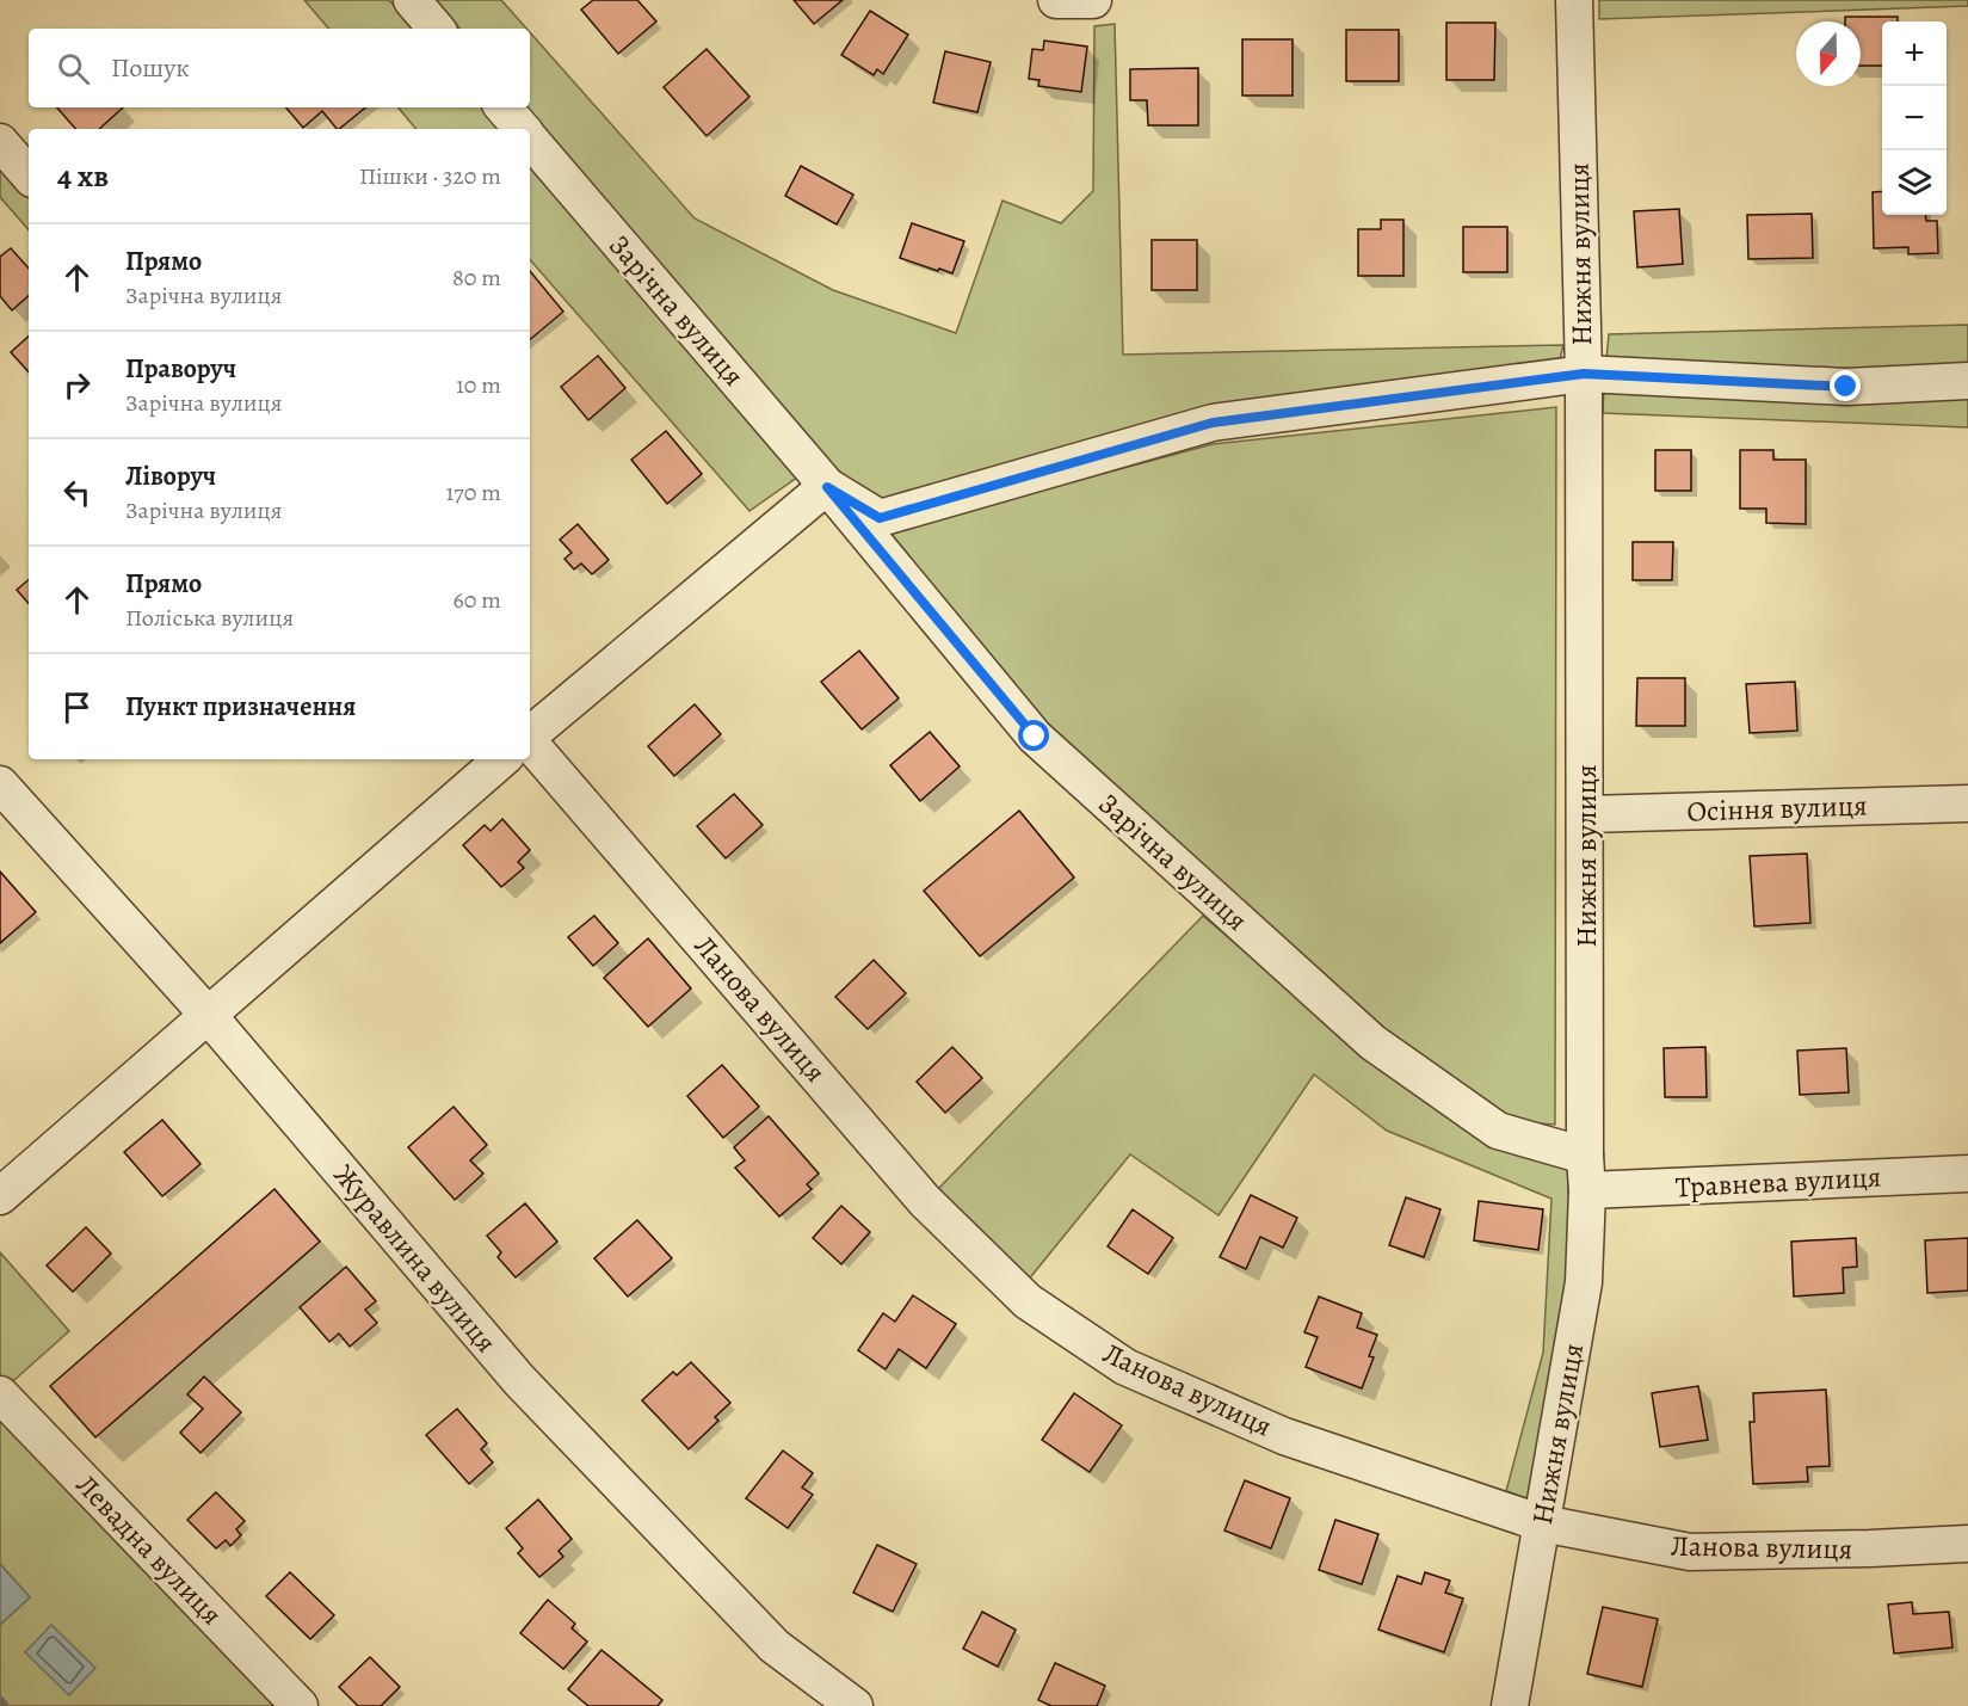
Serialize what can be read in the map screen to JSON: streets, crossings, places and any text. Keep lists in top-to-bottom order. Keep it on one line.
{"streets":{"street":["Нижня вулиця","Зарічна вулиця","Осіння вулиця","Ланова вулиця","Травнева вулиця","Журавлина вулиця","Левадна вулиця"]},"crossings":[["Нижня вулиця","Зарічна вулиця"],["Нижня вулиця","Осіння вулиця"],["Нижня вулиця","Ланова вулиця"],["Нижня вулиця","Травнева вулиця"],["Зарічна вулиця","Травнева вулиця"]],"north":"bottom","page":{"map_buttons":["+","−"],"search":"Пошук","heading":["4 хв","Пішки · 320 m"],"list":[["Прямо","Зарічна вулиця","80 m"],["Праворуч","Зарічна вулиця","10 m"],["Ліворуч","Зарічна вулиця","170 m"],["Прямо","Поліська вулиця","60 m"],"Пункт призначення"]}}
